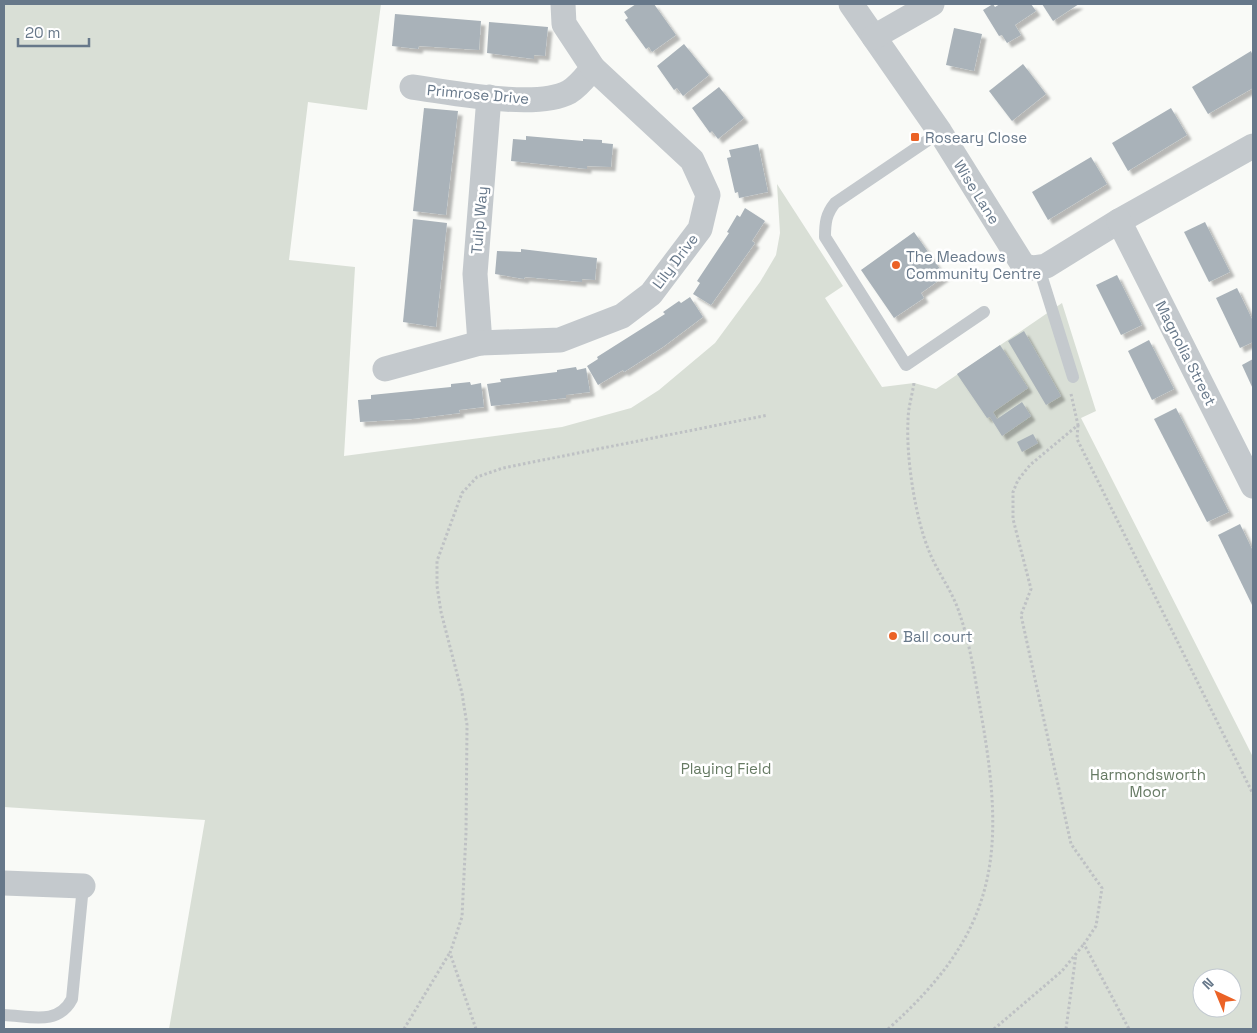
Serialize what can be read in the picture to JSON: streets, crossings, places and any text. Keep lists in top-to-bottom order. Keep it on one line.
{"streets":{"street":["Primrose Drive","Wise Lane","Tulip Way","Lily Drive","Magnolia Street"]},"crossings":[["Primrose Drive","Tulip Way"],["Primrose Drive","Lily Drive"],["Tulip Way","Lily Drive"]],"parks":["Playing Field","Harmondsworth Moor"],"places":{"transit":["Roseary Close"],"other":["The Meadows Community Centre","Ball court"]},"scale_bar":"20 m","north":"top left"}
